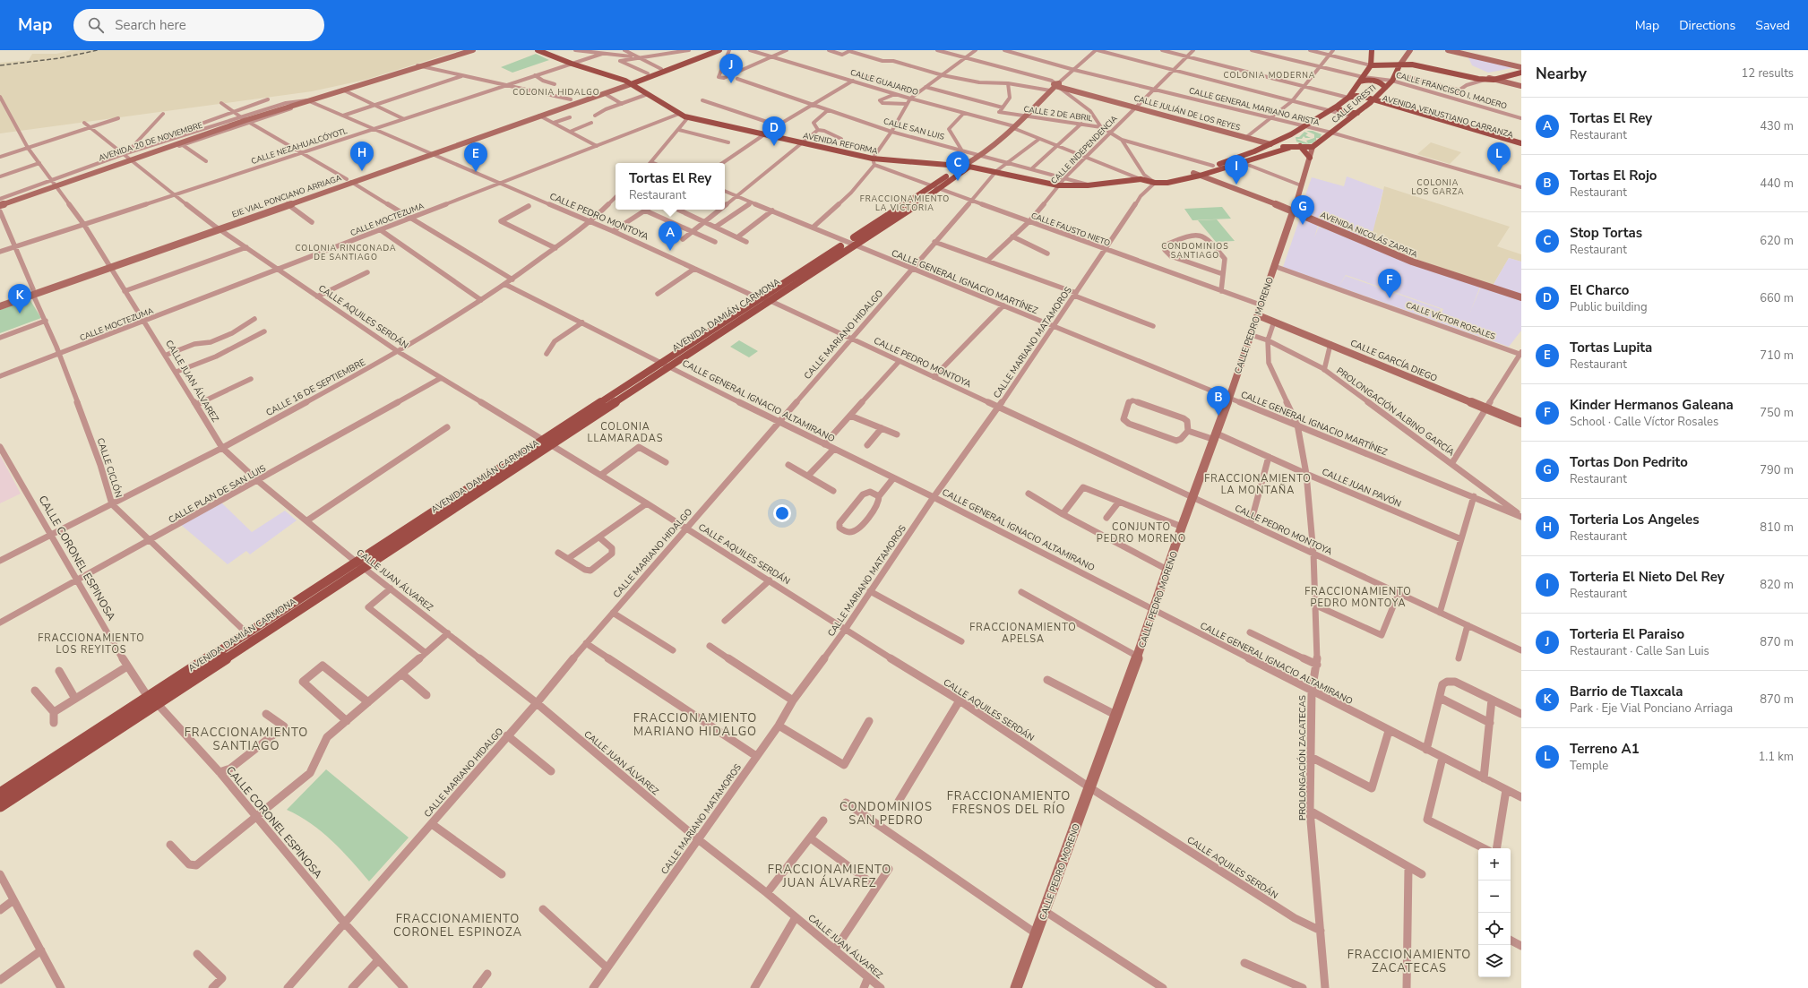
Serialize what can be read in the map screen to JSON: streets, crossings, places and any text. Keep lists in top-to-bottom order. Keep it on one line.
{"streets":{"main road":["CALLE URESTI","CALLE JULIÁN DE LOS REYES","AVENIDA VENUSTIANO CARRANZA","AVENIDA 20 DE NOVIEMBRE","AVENIDA REFORMA","EJE VIAL PONCIANO ARRIAGA","AVENIDA NICOLÁS ZAPATA","AVENIDA DAMIÁN CARMONA","CALLE PEDRO MORENO","CALLE GARCÍA DIEGO"],"street":["CALLE GUAJARDO","CALLE FRANCISCO I. MADERO","CALLE GENERAL MARIANO ARISTA","CALLE 2 DE ABRIL","CALLE SAN LUIS","CALLE NEZAHUALCÓYOTL","CALLE INDEPENDENCIA","CALLE PEDRO MONTOYA","CALLE MOCTEZUMA","CALLE FAUSTO NIETO","CALLE GENERAL IGNACIO MARTÍNEZ","CALLE AQUILES SERDÁN","CALLE VÍCTOR ROSALES","CALLE MARIANO HIDALGO","CALLE MARIANO MATAMOROS","CALLE JUAN ÁLVAREZ","CALLE 16 DE SEPTIEMBRE","CALLE GENERAL IGNACIO ALTAMIRANO","PROLONGACIÓN ALBINO GARCÍA","CALLE CICLÓN","CALLE JUAN PAVÓN","CALLE PLAN DE SAN LUIS","CALLE CORONEL ESPINOSA","PROLONGACIÓN ZACATECAS"]},"crossings":[["CALLE GUAJARDO","AVENIDA REFORMA"],["CALLE GUAJARDO","CALLE INDEPENDENCIA"],["CALLE GUAJARDO","AVENIDA DAMIÁN CARMONA"],["CALLE GUAJARDO","CALLE MARIANO HIDALGO"],["CALLE FRANCISCO I. MADERO","CALLE URESTI"],["CALLE URESTI","CALLE GENERAL MARIANO ARISTA"],["CALLE URESTI","CALLE JULIÁN DE LOS REYES"],["CALLE URESTI","AVENIDA VENUSTIANO CARRANZA"],["CALLE URESTI","CALLE PEDRO MORENO"],["CALLE GENERAL MARIANO ARISTA","CALLE INDEPENDENCIA"],["CALLE GENERAL MARIANO ARISTA","AVENIDA DAMIÁN CARMONA"],["CALLE JULIÁN DE LOS REYES","AVENIDA REFORMA"],["CALLE JULIÁN DE LOS REYES","CALLE INDEPENDENCIA"],["CALLE JULIÁN DE LOS REYES","AVENIDA DAMIÁN CARMONA"],["CALLE JULIÁN DE LOS REYES","CALLE PEDRO MORENO"],["CALLE 2 DE ABRIL","CALLE INDEPENDENCIA"],["CALLE 2 DE ABRIL","AVENIDA DAMIÁN CARMONA"],["CALLE SAN LUIS","AVENIDA REFORMA"],["CALLE SAN LUIS","CALLE INDEPENDENCIA"],["CALLE SAN LUIS","AVENIDA DAMIÁN CARMONA"],["CALLE SAN LUIS","CALLE MARIANO HIDALGO"],["AVENIDA 20 DE NOVIEMBRE","CALLE PEDRO MONTOYA"],["AVENIDA 20 DE NOVIEMBRE","CALLE AQUILES SERDÁN"],["AVENIDA 20 DE NOVIEMBRE","CALLE JUAN ÁLVAREZ"],["AVENIDA REFORMA","CALLE NEZAHUALCÓYOTL"],["AVENIDA REFORMA","CALLE INDEPENDENCIA"],["AVENIDA REFORMA","EJE VIAL PONCIANO ARRIAGA"],["AVENIDA REFORMA","CALLE MOCTEZUMA"],["AVENIDA REFORMA","AVENIDA NICOLÁS ZAPATA"],["AVENIDA REFORMA","AVENIDA DAMIÁN CARMONA"],["AVENIDA REFORMA","CALLE MARIANO HIDALGO"],["AVENIDA REFORMA","CALLE MARIANO MATAMOROS"],["CALLE NEZAHUALCÓYOTL","CALLE PEDRO MONTOYA"],["CALLE NEZAHUALCÓYOTL","CALLE AQUILES SERDÁN"],["CALLE NEZAHUALCÓYOTL","CALLE JUAN ÁLVAREZ"],["CALLE NEZAHUALCÓYOTL","CALLE CICLÓN"],["CALLE INDEPENDENCIA","CALLE FAUSTO NIETO"],["EJE VIAL PONCIANO ARRIAGA","CALLE PEDRO MONTOYA"],["EJE VIAL PONCIANO ARRIAGA","CALLE AQUILES SERDÁN"],["EJE VIAL PONCIANO ARRIAGA","CALLE JUAN ÁLVAREZ"],["EJE VIAL PONCIANO ARRIAGA","CALLE CICLÓN"],["CALLE PEDRO MONTOYA","CALLE MOCTEZUMA"],["CALLE PEDRO MONTOYA","AVENIDA DAMIÁN CARMONA"],["CALLE PEDRO MONTOYA","CALLE PEDRO MORENO"],["CALLE PEDRO MONTOYA","CALLE MARIANO HIDALGO"],["CALLE PEDRO MONTOYA","CALLE MARIANO MATAMOROS"],["CALLE PEDRO MONTOYA","CALLE 16 DE SEPTIEMBRE"],["CALLE PEDRO MONTOYA","PROLONGACIÓN ZACATECAS"],["CALLE MOCTEZUMA","CALLE AQUILES SERDÁN"],["CALLE MOCTEZUMA","CALLE JUAN ÁLVAREZ"],["CALLE MOCTEZUMA","CALLE CICLÓN"],["CALLE FAUSTO NIETO","AVENIDA DAMIÁN CARMONA"],["CALLE FAUSTO NIETO","CALLE PEDRO MORENO"],["CALLE FAUSTO NIETO","CALLE MARIANO HIDALGO"],["CALLE FAUSTO NIETO","CALLE MARIANO MATAMOROS"],["AVENIDA NICOLÁS ZAPATA","CALLE PEDRO MORENO"],["CALLE GENERAL IGNACIO MARTÍNEZ","AVENIDA DAMIÁN CARMONA"],["CALLE GENERAL IGNACIO MARTÍNEZ","CALLE PEDRO MORENO"],["CALLE GENERAL IGNACIO MARTÍNEZ","CALLE MARIANO HIDALGO"],["CALLE GENERAL IGNACIO MARTÍNEZ","CALLE MARIANO MATAMOROS"],["CALLE GENERAL IGNACIO MARTÍNEZ","PROLONGACIÓN ALBINO GARCÍA"],["CALLE GENERAL IGNACIO MARTÍNEZ","PROLONGACIÓN ZACATECAS"],["AVENIDA DAMIÁN CARMONA","CALLE AQUILES SERDÁN"],["AVENIDA DAMIÁN CARMONA","CALLE JUAN ÁLVAREZ"],["AVENIDA DAMIÁN CARMONA","CALLE GENERAL IGNACIO ALTAMIRANO"],["AVENIDA DAMIÁN CARMONA","CALLE CICLÓN"],["AVENIDA DAMIÁN CARMONA","CALLE CORONEL ESPINOSA"],["CALLE AQUILES SERDÁN","CALLE PEDRO MORENO"],["CALLE AQUILES SERDÁN","CALLE MARIANO HIDALGO"],["CALLE AQUILES SERDÁN","CALLE MARIANO MATAMOROS"],["CALLE AQUILES SERDÁN","CALLE 16 DE SEPTIEMBRE"],["CALLE AQUILES SERDÁN","CALLE PLAN DE SAN LUIS"],["CALLE AQUILES SERDÁN","PROLONGACIÓN ZACATECAS"],["CALLE VÍCTOR ROSALES","CALLE PEDRO MORENO"],["CALLE PEDRO MORENO","CALLE GARCÍA DIEGO"],["CALLE PEDRO MORENO","CALLE GENERAL IGNACIO ALTAMIRANO"],["CALLE PEDRO MORENO","PROLONGACIÓN ALBINO GARCÍA"],["CALLE PEDRO MORENO","CALLE JUAN PAVÓN"],["CALLE MARIANO HIDALGO","CALLE JUAN ÁLVAREZ"],["CALLE MARIANO HIDALGO","CALLE GENERAL IGNACIO ALTAMIRANO"],["CALLE MARIANO HIDALGO","CALLE CORONEL ESPINOSA"],["CALLE MARIANO MATAMOROS","CALLE JUAN ÁLVAREZ"],["CALLE MARIANO MATAMOROS","CALLE GENERAL IGNACIO ALTAMIRANO"],["CALLE GARCÍA DIEGO","PROLONGACIÓN ZACATECAS"],["CALLE JUAN ÁLVAREZ","CALLE 16 DE SEPTIEMBRE"],["CALLE JUAN ÁLVAREZ","CALLE PLAN DE SAN LUIS"],["CALLE 16 DE SEPTIEMBRE","CALLE GENERAL IGNACIO ALTAMIRANO"],["CALLE 16 DE SEPTIEMBRE","CALLE CICLÓN"],["CALLE 16 DE SEPTIEMBRE","CALLE CORONEL ESPINOSA"],["CALLE GENERAL IGNACIO ALTAMIRANO","PROLONGACIÓN ZACATECAS"],["PROLONGACIÓN ALBINO GARCÍA","PROLONGACIÓN ZACATECAS"],["CALLE CICLÓN","CALLE PLAN DE SAN LUIS"],["CALLE JUAN PAVÓN","PROLONGACIÓN ZACATECAS"],["CALLE PLAN DE SAN LUIS","CALLE CORONEL ESPINOSA"]],"districts":["COLONIA MODERNA","COLONIA HIDALGO","COLONIA LOS GARZA","FRACCIONAMIENTO LA VICTORIA","CONDOMINIOS SANTIAGO","COLONIA RINCONADA DE SANTIAGO","COLONIA LLAMARADAS","FRACCIONAMIENTO LA MONTAÑA","CONJUNTO PEDRO MORENO","FRACCIONAMIENTO PEDRO MONTOYA","FRACCIONAMIENTO APELSA","FRACCIONAMIENTO LOS REYITOS","FRACCIONAMIENTO MARIANO HIDALGO","FRACCIONAMIENTO SANTIAGO","FRACCIONAMIENTO FRESNOS DEL RÍO","CONDOMINIOS SAN PEDRO","FRACCIONAMIENTO JUAN ÁLVAREZ","FRACCIONAMIENTO CORONEL ESPINOZA","FRACCIONAMIENTO ZACATECAS"],"page":{"header":"Map","search":"Search here","nav":["Map","Directions","Saved"],"heading":["Nearby","12 results"],"pins":["J","D","H","E","L","C","I","G","A","F","K","B"],"list":[{"mark":"A","name":"Tortas El Rey","note":"Restaurant","value":"430 m"},{"mark":"B","name":"Tortas El Rojo","note":"Restaurant","value":"440 m"},{"mark":"C","name":"Stop Tortas","note":"Restaurant","value":"620 m"},{"mark":"D","name":"El Charco","note":"Public building","value":"660 m"},{"mark":"E","name":"Tortas Lupita","note":"Restaurant","value":"710 m"},{"mark":"F","name":"Kinder Hermanos Galeana","note":"School · Calle Víctor Rosales","value":"750 m"},{"mark":"G","name":"Tortas Don Pedrito","note":"Restaurant","value":"790 m"},{"mark":"H","name":"Torteria Los Angeles","note":"Restaurant","value":"810 m"},{"mark":"I","name":"Torteria El Nieto Del Rey","note":"Restaurant","value":"820 m"},{"mark":"J","name":"Torteria El Paraiso","note":"Restaurant · Calle San Luis","value":"870 m"},{"mark":"K","name":"Barrio de Tlaxcala","note":"Park · Eje Vial Ponciano Arriaga","value":"870 m"},{"mark":"L","name":"Terreno A1","note":"Temple","value":"1.1 km"}],"popup":["Tortas El Rey","Restaurant"],"map_buttons":["+","−"]}}
